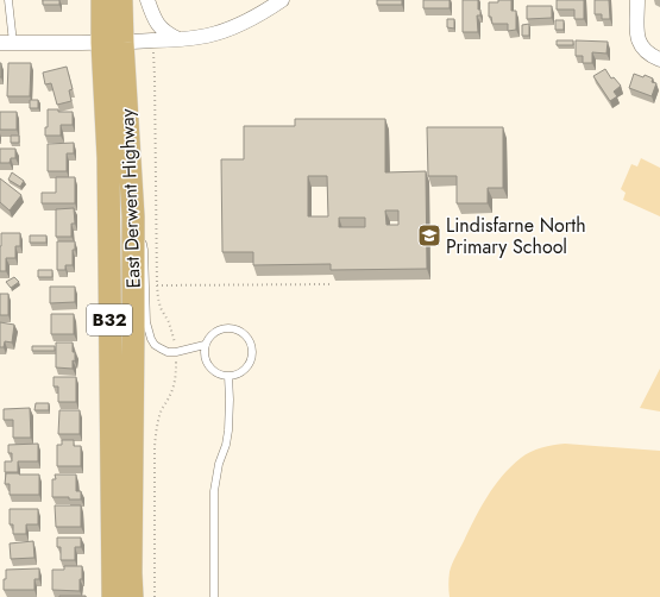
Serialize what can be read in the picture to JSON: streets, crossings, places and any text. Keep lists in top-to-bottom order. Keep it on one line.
{"streets":{"main road":["East Derwent Highway","B32"]},"places":{"school or university":["Lindisfarne North Primary School"]}}
